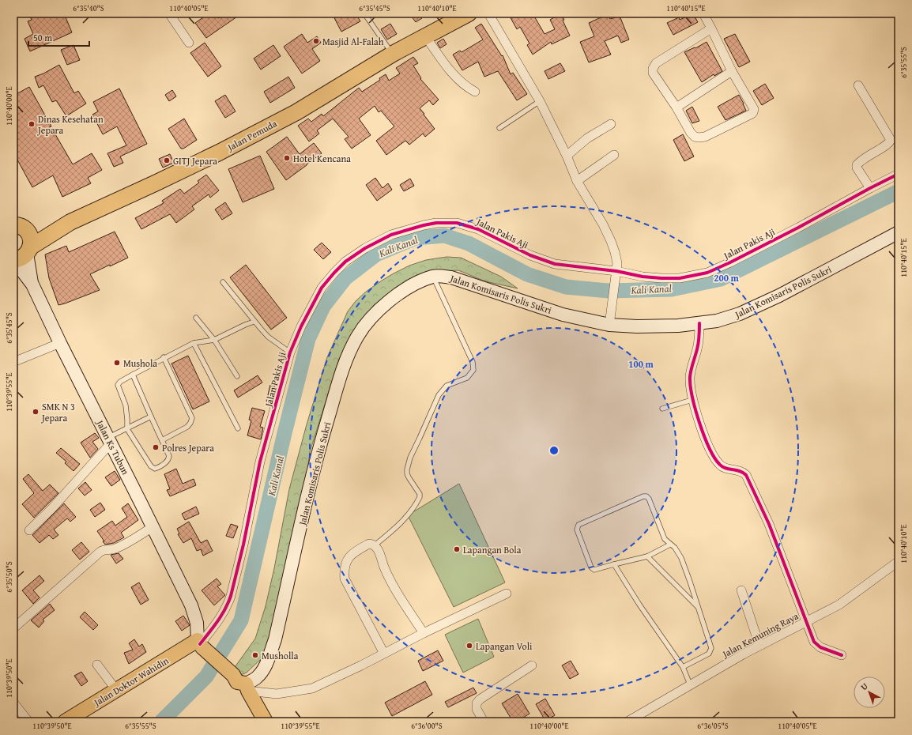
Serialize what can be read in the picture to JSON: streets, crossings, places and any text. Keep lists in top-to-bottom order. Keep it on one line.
{"streets":{"highway":["Jalan Pemuda"],"main road":["Jalan Komisaris Polis Sukri","Jalan Ks Tubun","Jalan Doktor Wahidin"],"street":["Jalan Pakis Aji","Jalan Kemuning Raya"]},"crossings":[["Jalan Pemuda","Jalan Ks Tubun"],["Jalan Pakis Aji","Jalan Ks Tubun"],["Jalan Pakis Aji","Jalan Doktor Wahidin"],["Jalan Ks Tubun","Jalan Doktor Wahidin"]],"water":["Kali Kanal"],"places":["Masjid Al-Falah","Dinas Kesehatan Jepara","Hotel Kencana","GITJ Jepara","Mushola","SMK N 3 Jepara","Polres Jepara","Lapangan Bola","Lapangan Voli","Musholla"],"scale_bar":"50 m","north":"top left","coordinates":["6°35'40\"S","110°40'05\"E","6°35'45\"S","110°40'10\"E","110°40'15\"E","6°35'55\"S","110°40'00\"E","110°39'55\"E","6°35'50\"S","110°39'50\"E","6°36'00\"S","6°36'05\"S"],"rings":["200 m","100 m"]}
